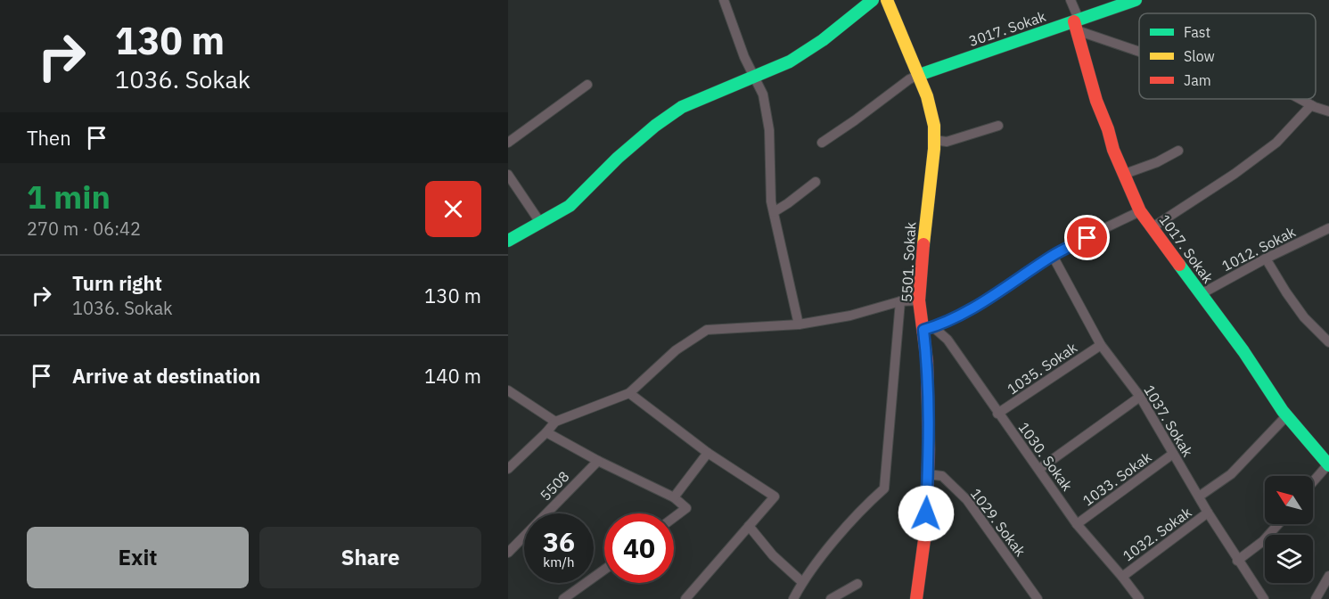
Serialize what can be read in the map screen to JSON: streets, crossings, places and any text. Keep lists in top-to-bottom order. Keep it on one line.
{"streets":{"street":["3017. Sokak","1017. Sokak","1012. Sokak","5501. Sokak","1035. Sokak","1037. Sokak","1030. Sokak","1033. Sokak","5508","1029. Sokak","1032. Sokak"]},"crossings":[["3017. Sokak","1017. Sokak"],["3017. Sokak","5501. Sokak"],["1017. Sokak","1012. Sokak"],["5501. Sokak","1030. Sokak"],["5501. Sokak","1029. Sokak"],["1035. Sokak","1037. Sokak"],["1035. Sokak","1030. Sokak"],["1037. Sokak","1033. Sokak"],["1037. Sokak","1032. Sokak"],["1030. Sokak","1033. Sokak"],["1030. Sokak","1032. Sokak"]],"legend":["Fast","Slow","Jam"],"north":"top left","page":{"turn":["130 m","1036. Sokak"],"then":"Then","heading":["1 min","270 m · 06:42"],"list":[{"name":"Turn right","note":"1036. Sokak","value":"130 m"},{"name":"Arrive at destination","value":"140 m"}],"speed":"36 km/h","limit":"40","buttons":["Exit","Share"]}}
